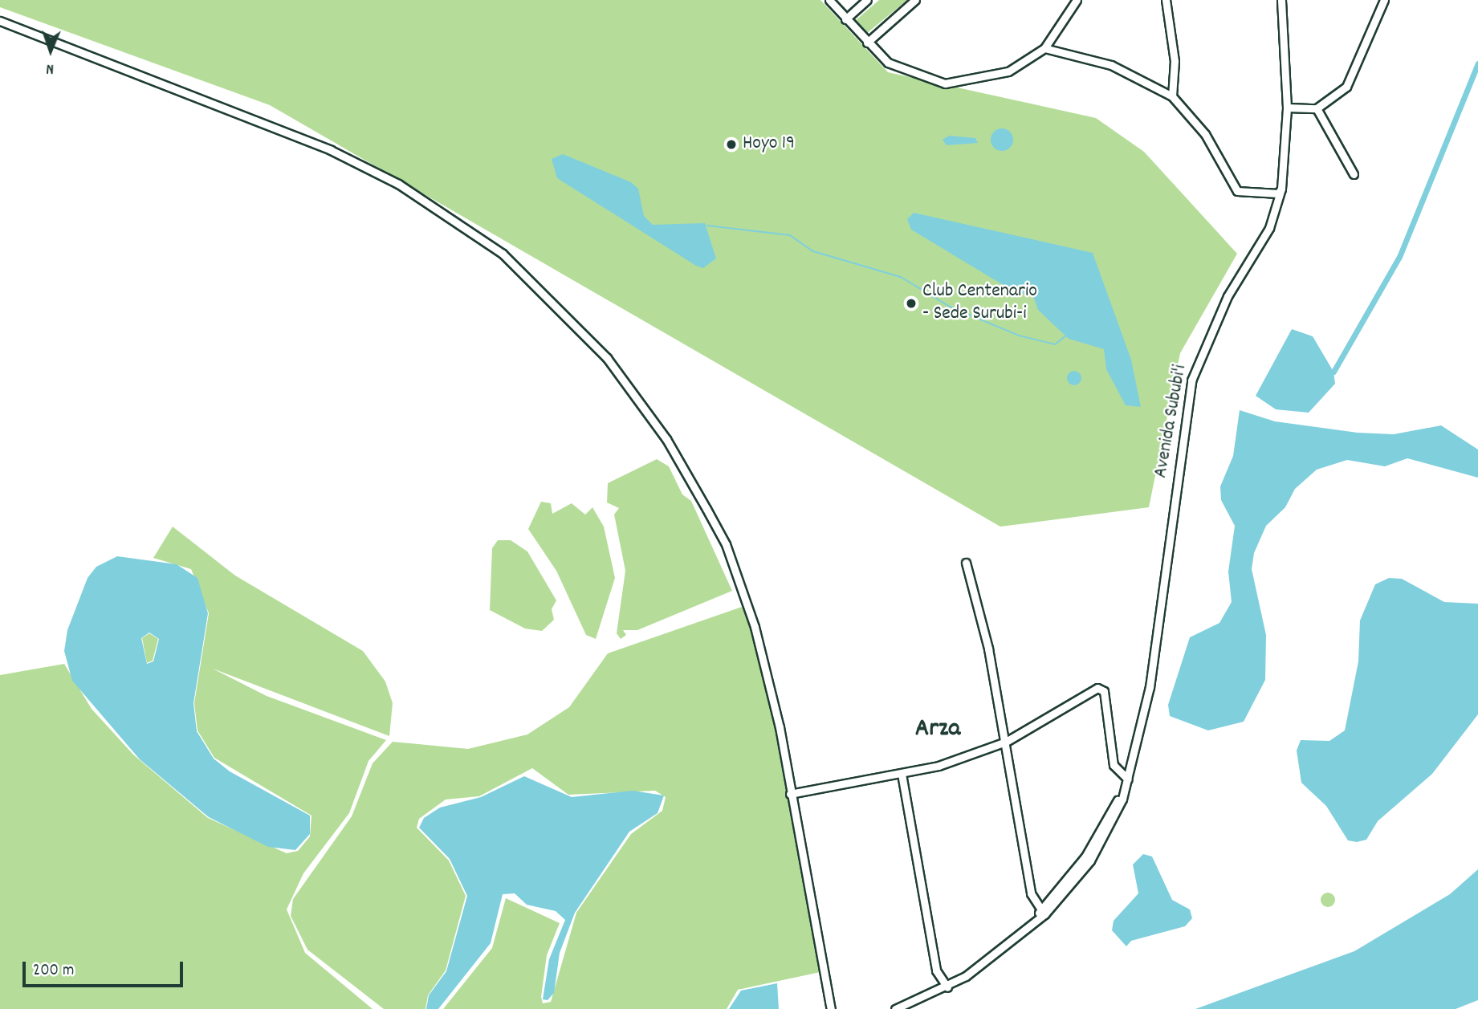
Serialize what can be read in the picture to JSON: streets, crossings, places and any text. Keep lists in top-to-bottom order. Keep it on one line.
{"streets":{"street":["Avenida Sububi'i"]},"districts":["Arza"],"places":["Hoyo 19","Club Centenario - Sede Surubi-i"],"scale_bar":"200 m","north":"bottom"}
